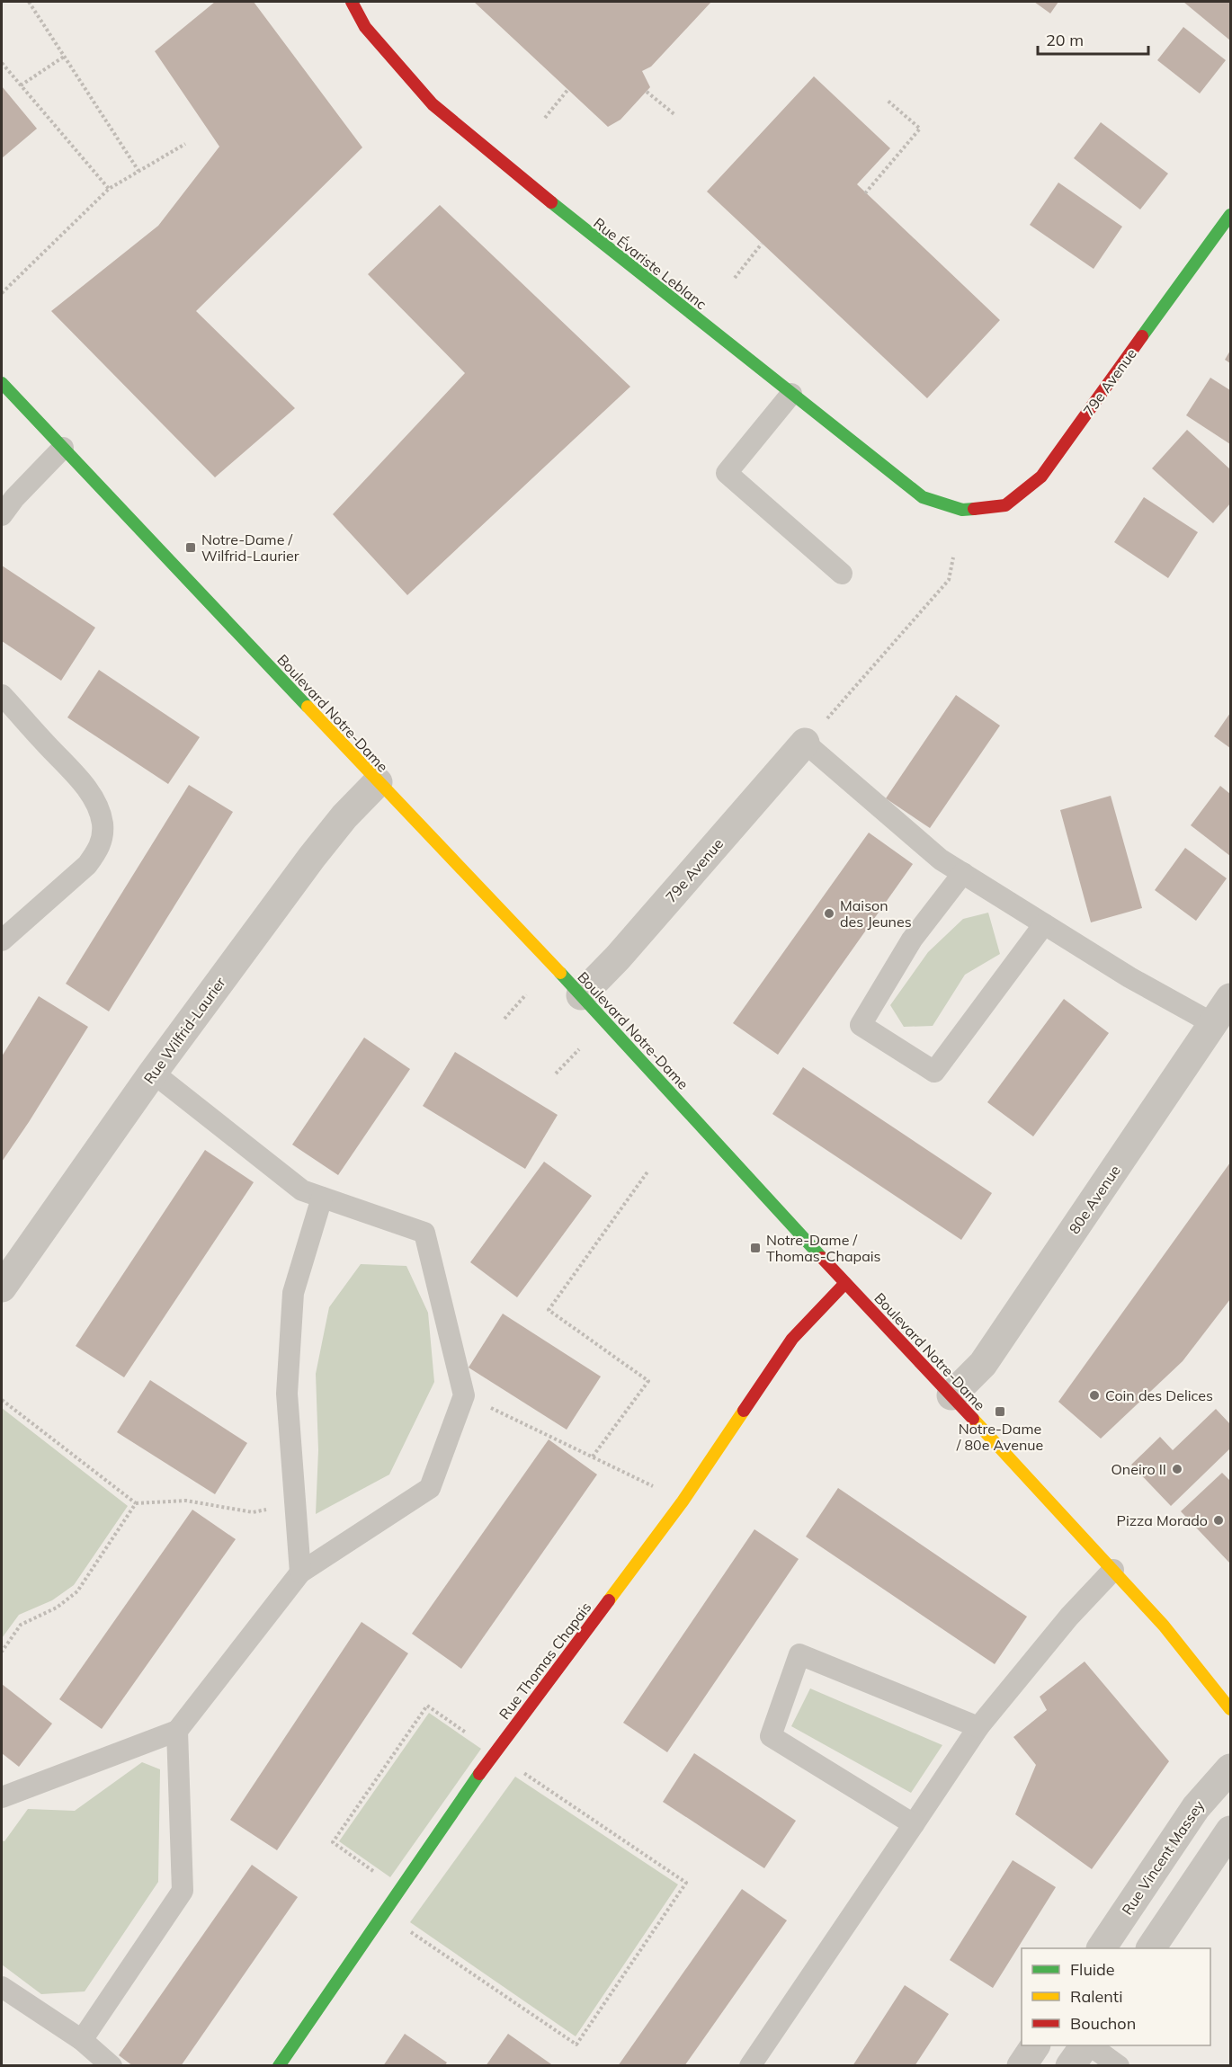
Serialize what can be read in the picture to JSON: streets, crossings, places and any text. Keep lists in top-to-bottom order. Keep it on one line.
{"streets":{"street":["Rue Évariste Leblanc","79e Avenue","Boulevard Notre-Dame","Rue Wilfrid-Laurier","80e Avenue","Rue Thomas Chapais","Rue Vincent Massey"]},"crossings":[["Rue Évariste Leblanc","79e Avenue"],["79e Avenue","Boulevard Notre-Dame"],["Boulevard Notre-Dame","Rue Wilfrid-Laurier"],["Boulevard Notre-Dame","80e Avenue"],["Boulevard Notre-Dame","Rue Thomas Chapais"]],"places":{"transit":["Notre-Dame / Wilfrid-Laurier","Notre-Dame / Thomas-Chapais","Notre-Dame / 80e Avenue"],"other":["Maison des Jeunes","Coin des Delices","Oneiro II","Pizza Morado"]},"legend":["Fluide","Ralenti","Bouchon"],"scale_bar":"20 m"}
